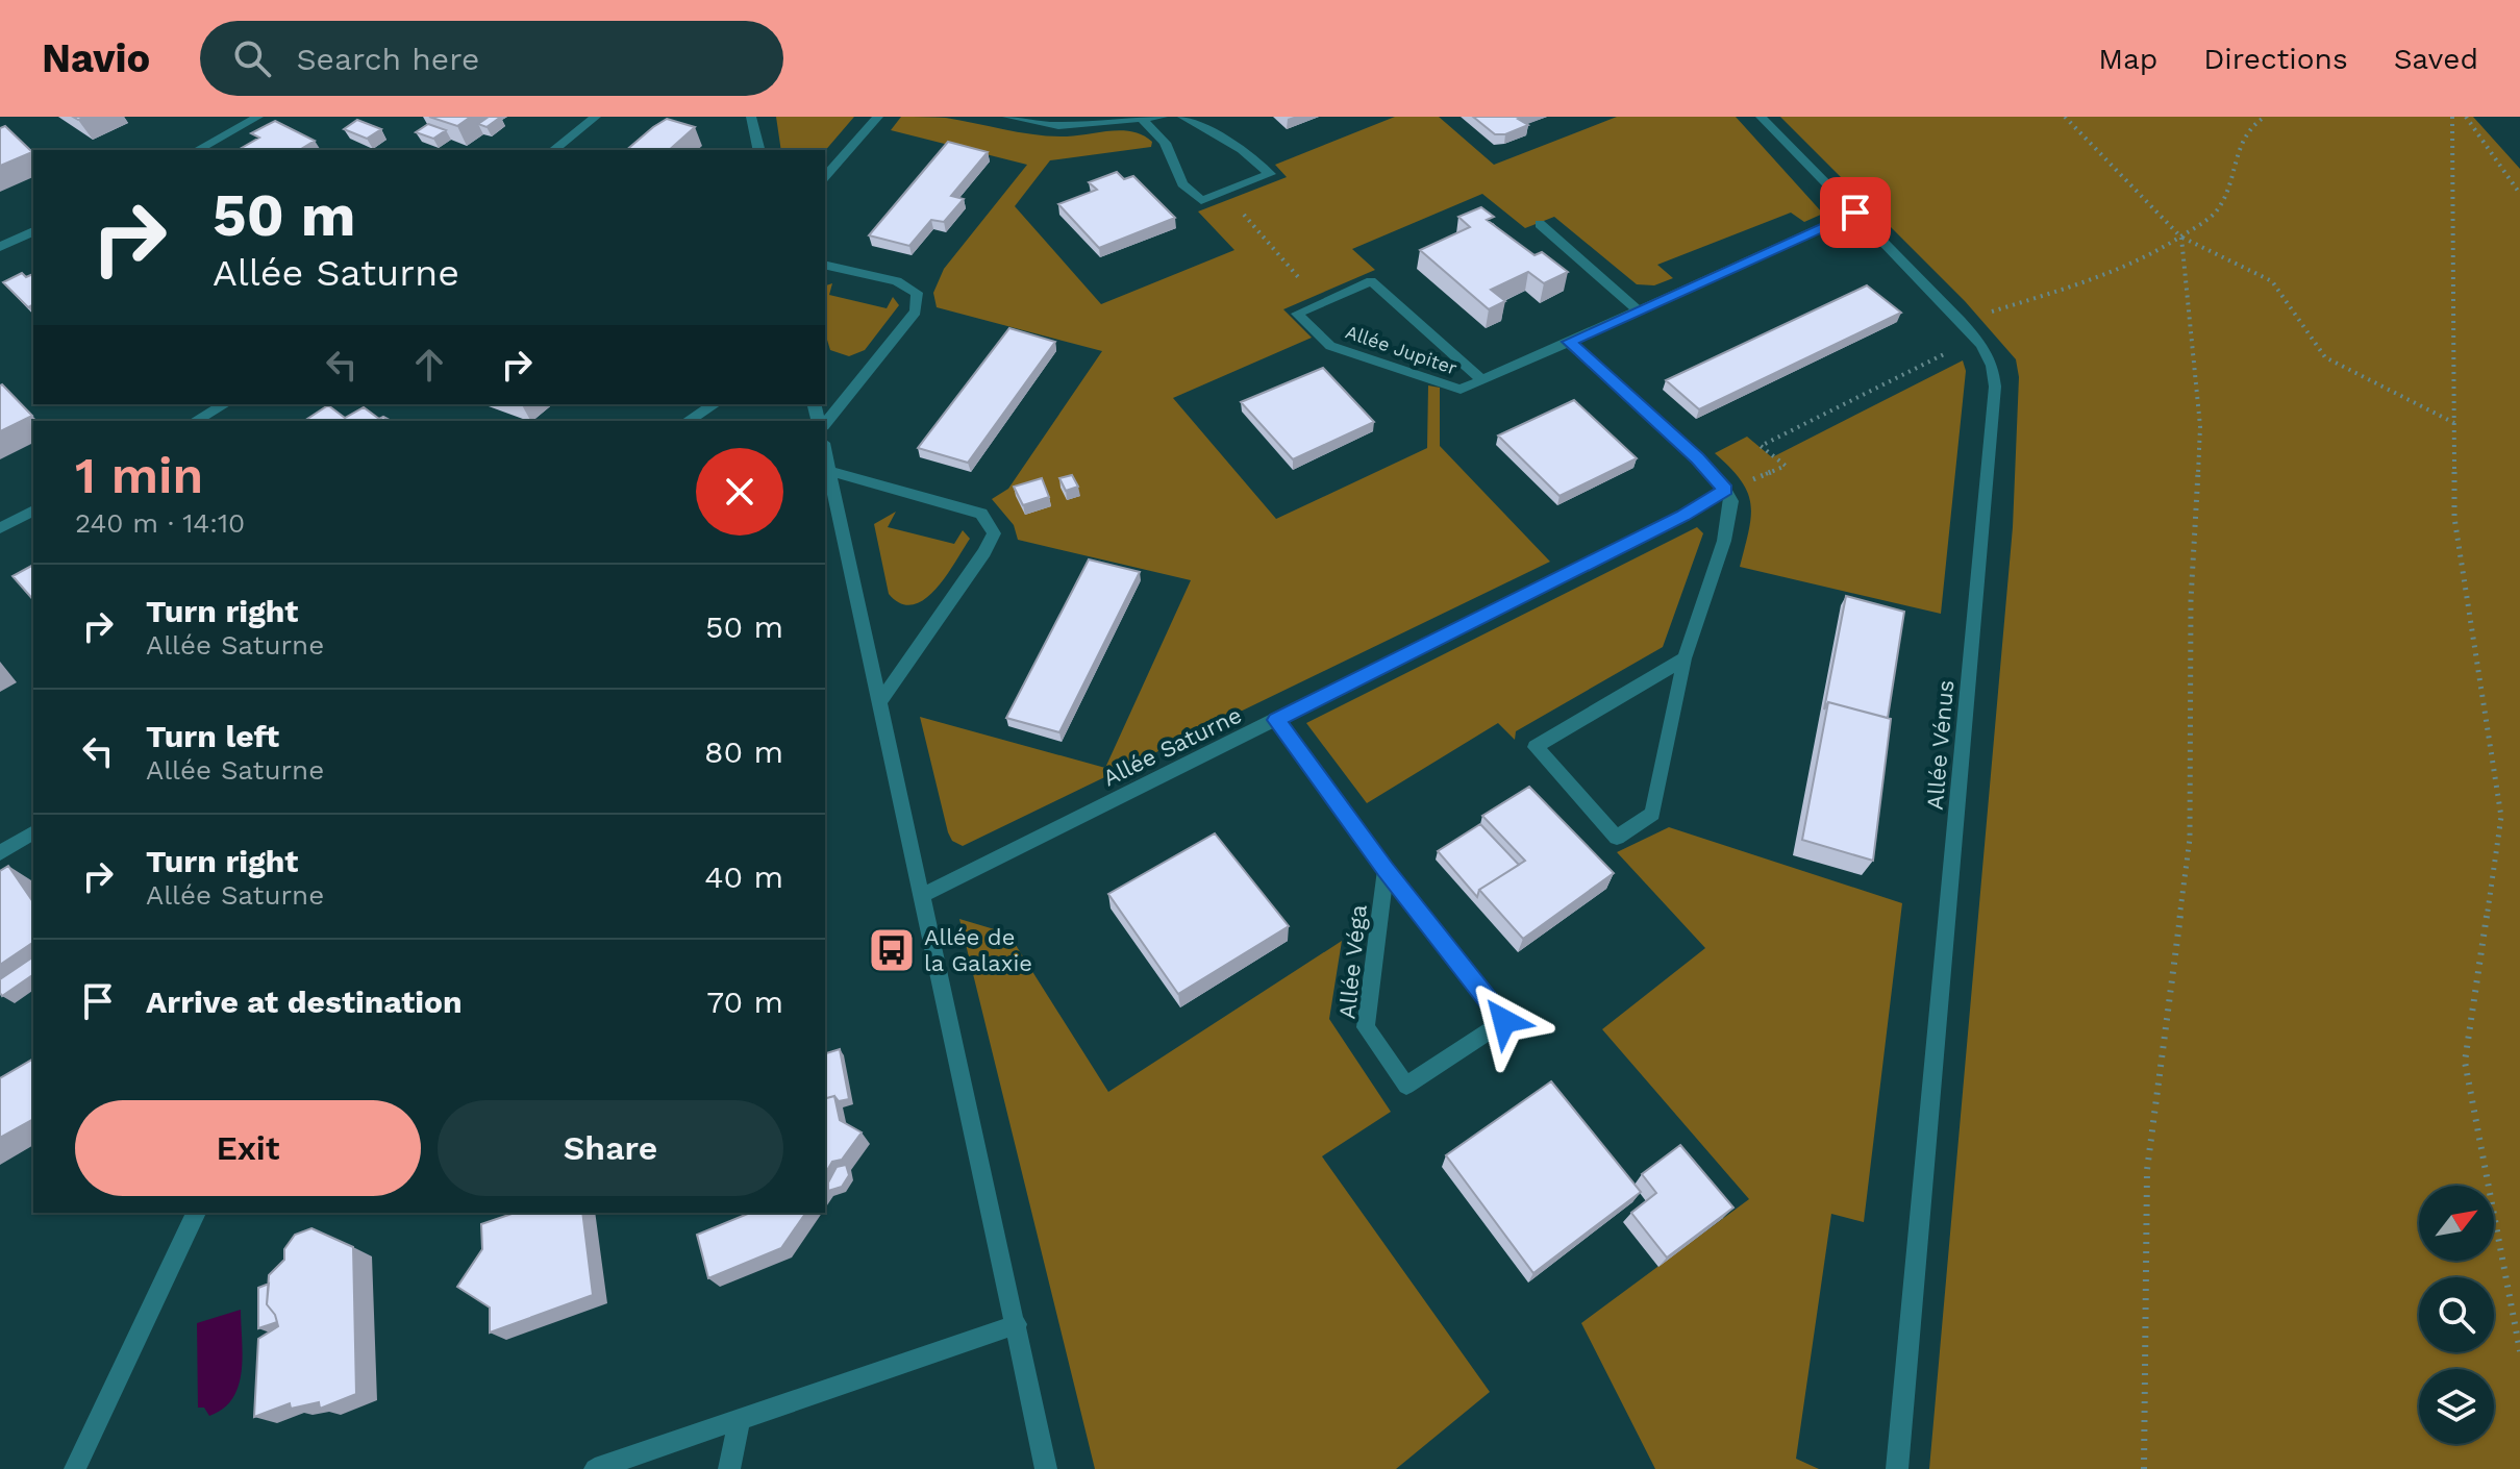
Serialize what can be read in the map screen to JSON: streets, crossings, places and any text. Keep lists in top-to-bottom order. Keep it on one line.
{"streets":{"street":["Allée Jupiter","Allée Vénus","Allée Saturne","Allée Véga"]},"crossings":[["Allée Saturne","Allée Véga"]],"places":{"bus stop":["Allée de la Galaxie"]},"north":"top right","page":{"header":"Navio","search":"Search here","nav":["Map","Directions","Saved"],"turn":["50 m","Allée Saturne"],"heading":["1 min","240 m · 14:10"],"list":[{"name":"Turn right","note":"Allée Saturne","value":"50 m"},{"name":"Turn left","note":"Allée Saturne","value":"80 m"},{"name":"Turn right","note":"Allée Saturne","value":"40 m"},{"name":"Arrive at destination","value":"70 m"}],"buttons":["Exit","Share"]}}
